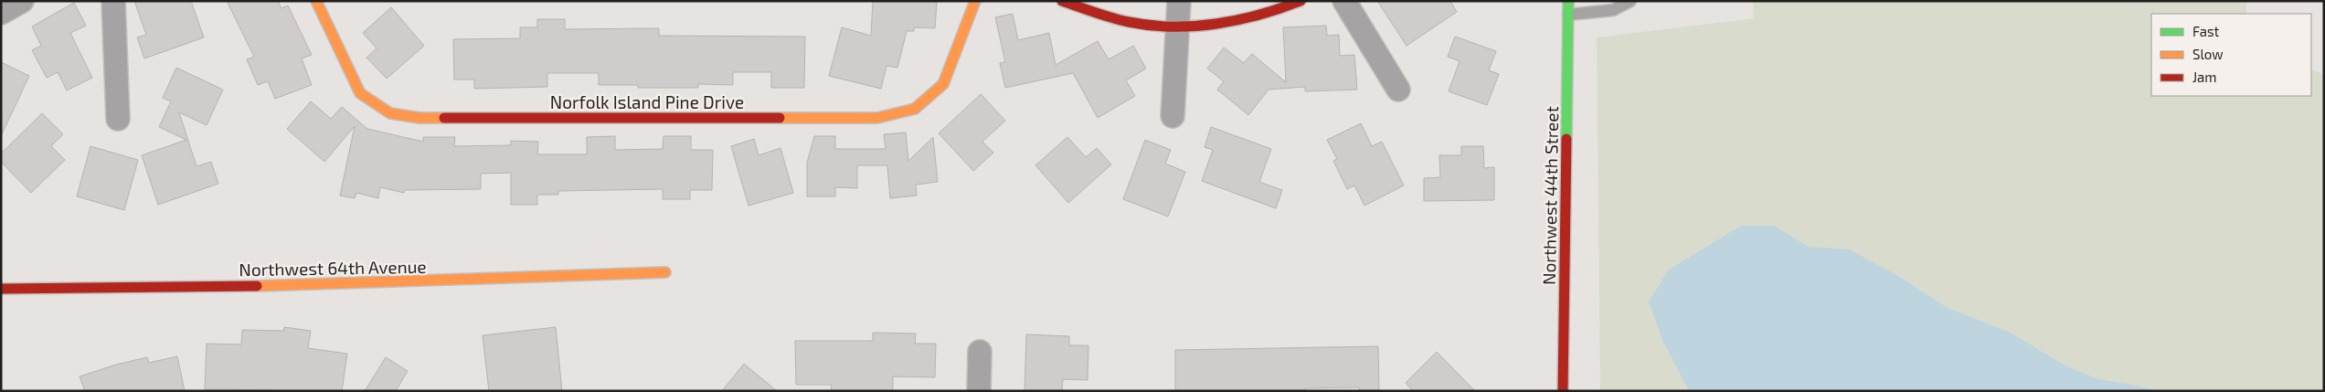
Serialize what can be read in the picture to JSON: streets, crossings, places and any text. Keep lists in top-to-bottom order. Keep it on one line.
{"streets":{"street":["Norfolk Island Pine Drive","Northwest 44th Street","Northwest 64th Avenue"]},"legend":["Fast","Slow","Jam"]}
